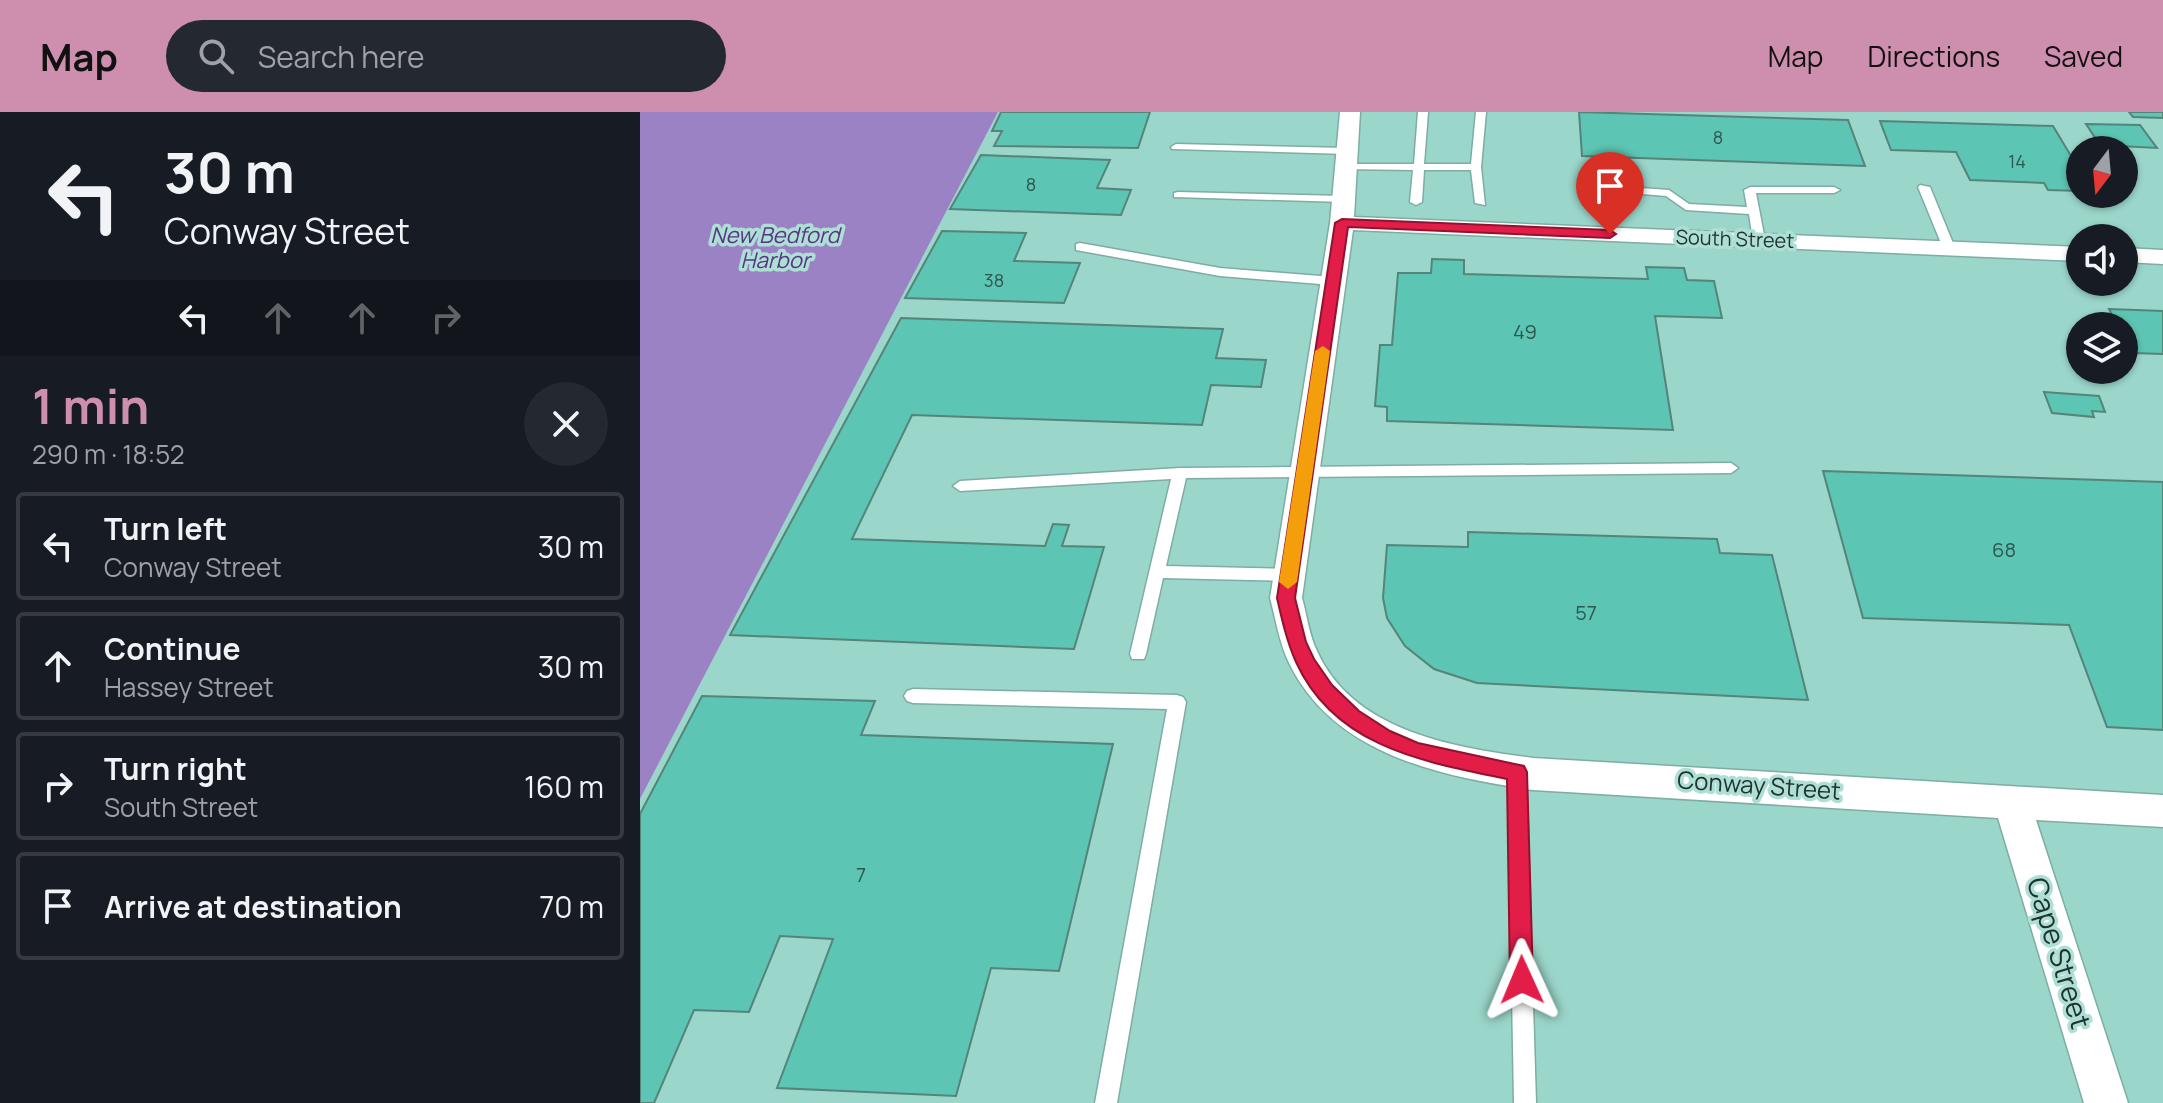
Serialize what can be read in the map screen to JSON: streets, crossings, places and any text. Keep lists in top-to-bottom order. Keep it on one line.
{"streets":{"street":["South Street","Conway Street","Cape Street"]},"crossings":[["South Street","Conway Street"],["Conway Street","Cape Street"]],"water":["New Bedford Harbor"],"house_numbers":["8","14","8","38","49","68","57","7"],"north":"bottom","page":{"header":"Map","search":"Search here","nav":["Map","Directions","Saved"],"turn":["30 m","Conway Street"],"heading":["1 min","290 m · 18:52"],"list":[{"name":"Turn left","note":"Conway Street","value":"30 m"},{"name":"Continue","note":"Hassey Street","value":"30 m"},{"name":"Turn right","note":"South Street","value":"160 m"},{"name":"Arrive at destination","value":"70 m"}]}}
